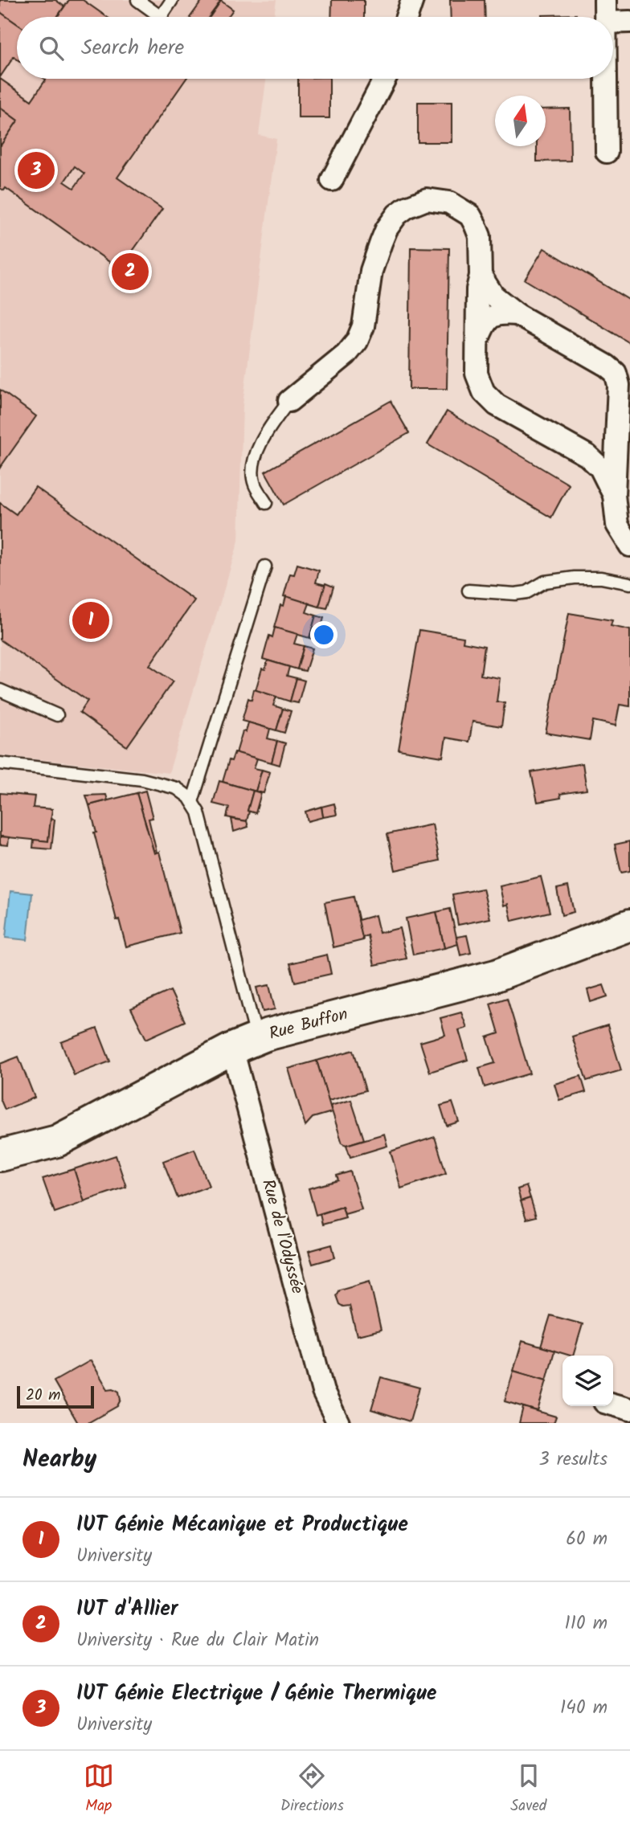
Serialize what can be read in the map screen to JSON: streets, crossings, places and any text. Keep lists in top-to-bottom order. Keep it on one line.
{"streets":{"main road":["Rue Buffon"],"street":["Rue de l'Odyssée"]},"crossings":[["Rue Buffon","Rue de l'Odyssée"]],"scale_bar":"20 m","north":"top","page":{"search":"Search here","pins":["3","2","1"],"scale":"20 m","heading":["Nearby","3 results"],"list":[{"mark":"1","name":"IUT Génie Mécanique et Productique","note":"University","value":"60 m"},{"mark":"2","name":"IUT d'Allier","note":"University · Rue du Clair Matin","value":"110 m"},{"mark":"3","name":"IUT Génie Electrique / Génie Thermique","note":"University","value":"140 m"}],"nav":["Map","Directions","Saved"]}}
